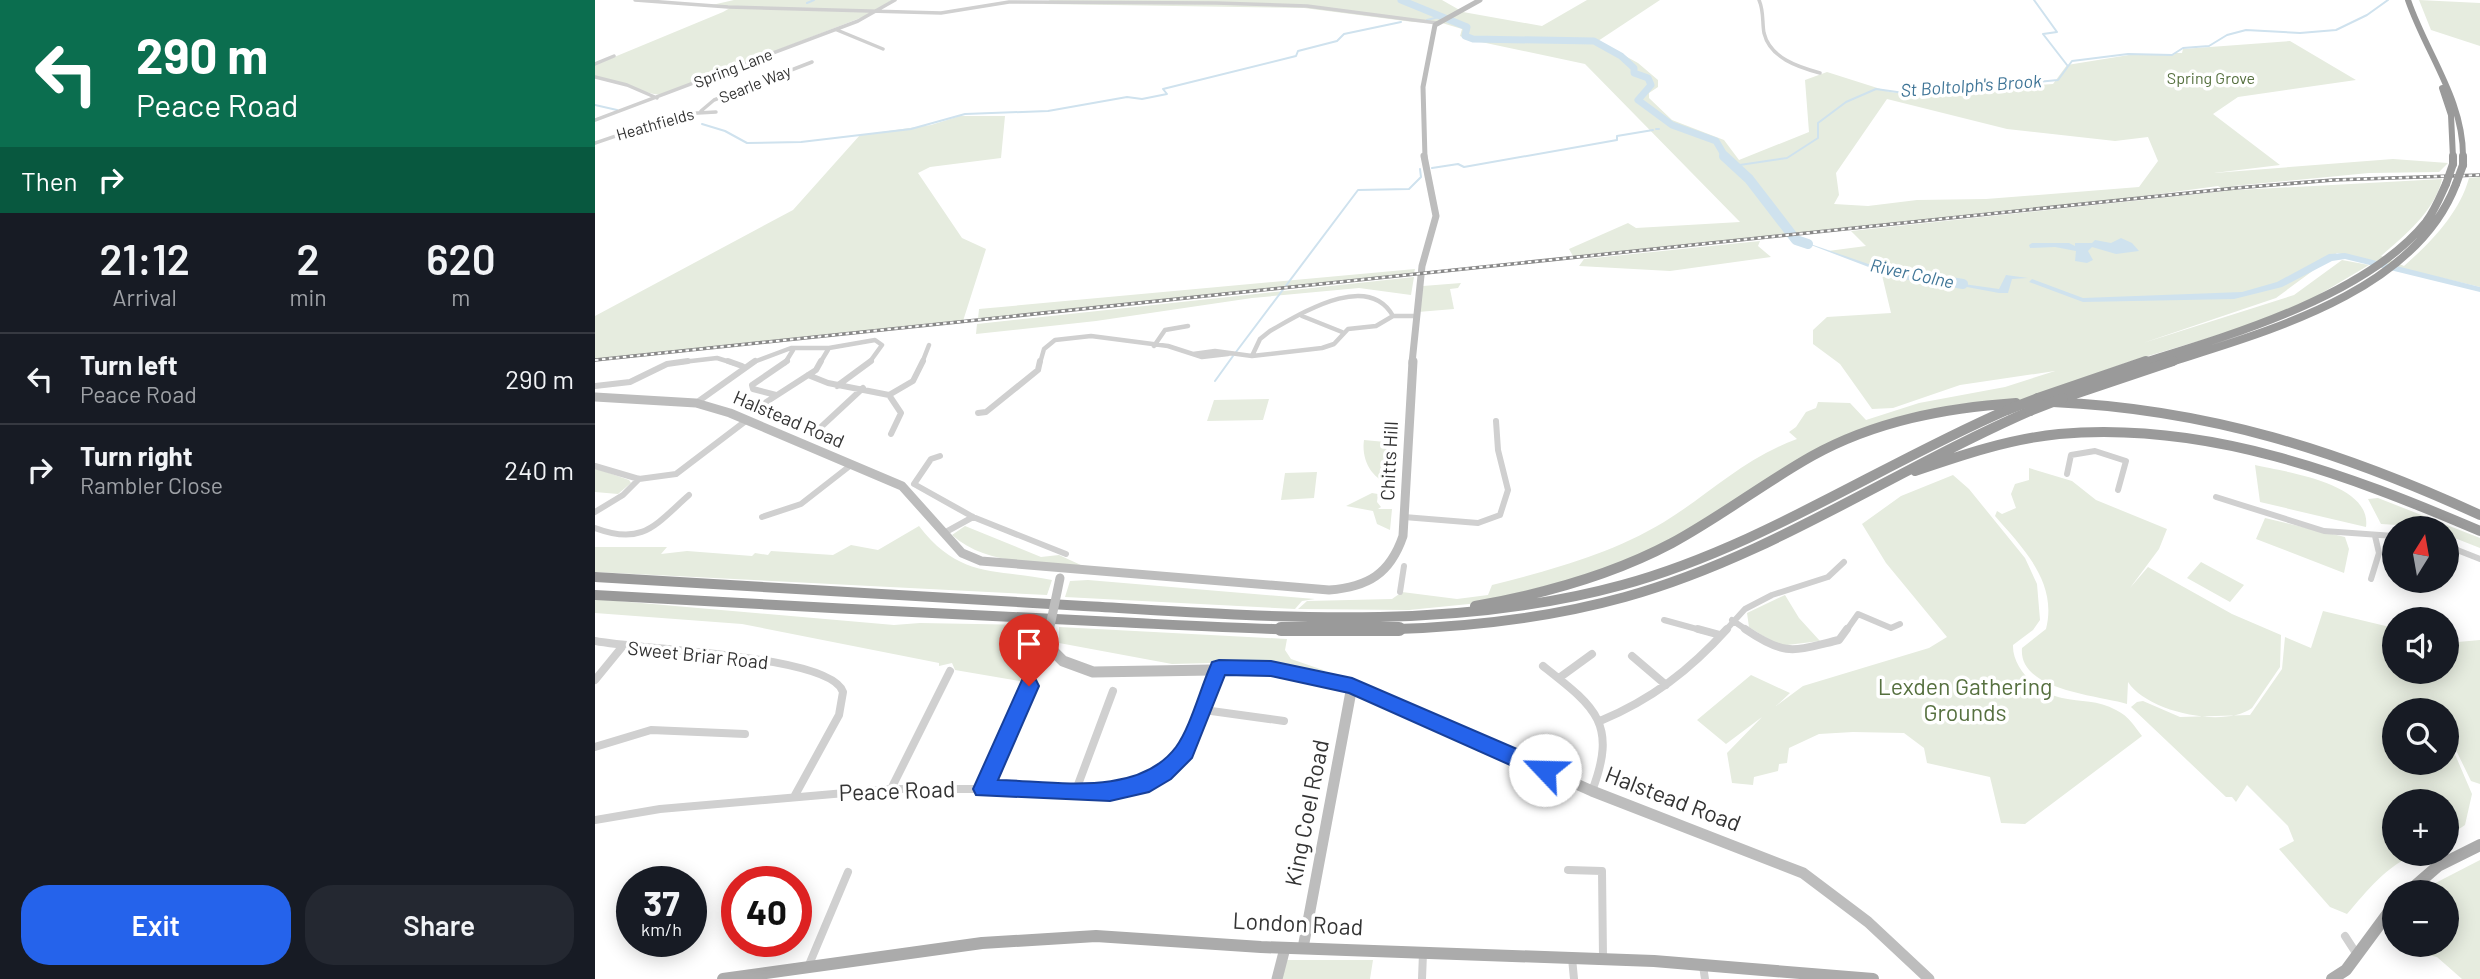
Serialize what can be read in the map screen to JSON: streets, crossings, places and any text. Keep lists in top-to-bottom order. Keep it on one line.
{"streets":{"main road":["London Road"],"street":["Spring Lane","Searle Way","Heathfields","Halstead Road","Chitts Hill","Sweet Briar Road","Peace Road","King Coel Road"]},"crossings":[["Spring Lane","Chitts Hill"],["Searle Way","Heathfields"],["Halstead Road","Peace Road"],["Halstead Road","King Coel Road"],["Sweet Briar Road","Peace Road"],["King Coel Road","London Road"]],"water":["St Boltolph's Brook","River Colne"],"parks":["Spring Grove","Lexden Gathering Grounds"],"north":"top","page":{"turn":["290 m","Peace Road"],"then":"Then","eta":["21:12","Arrival","2","min","620","m"],"list":[{"name":"Turn left","note":"Peace Road","value":"290 m"},{"name":"Turn right","note":"Rambler Close","value":"240 m"}],"map_buttons":["+","−"],"speed":"37 km/h","limit":"40","buttons":["Exit","Share"]}}
